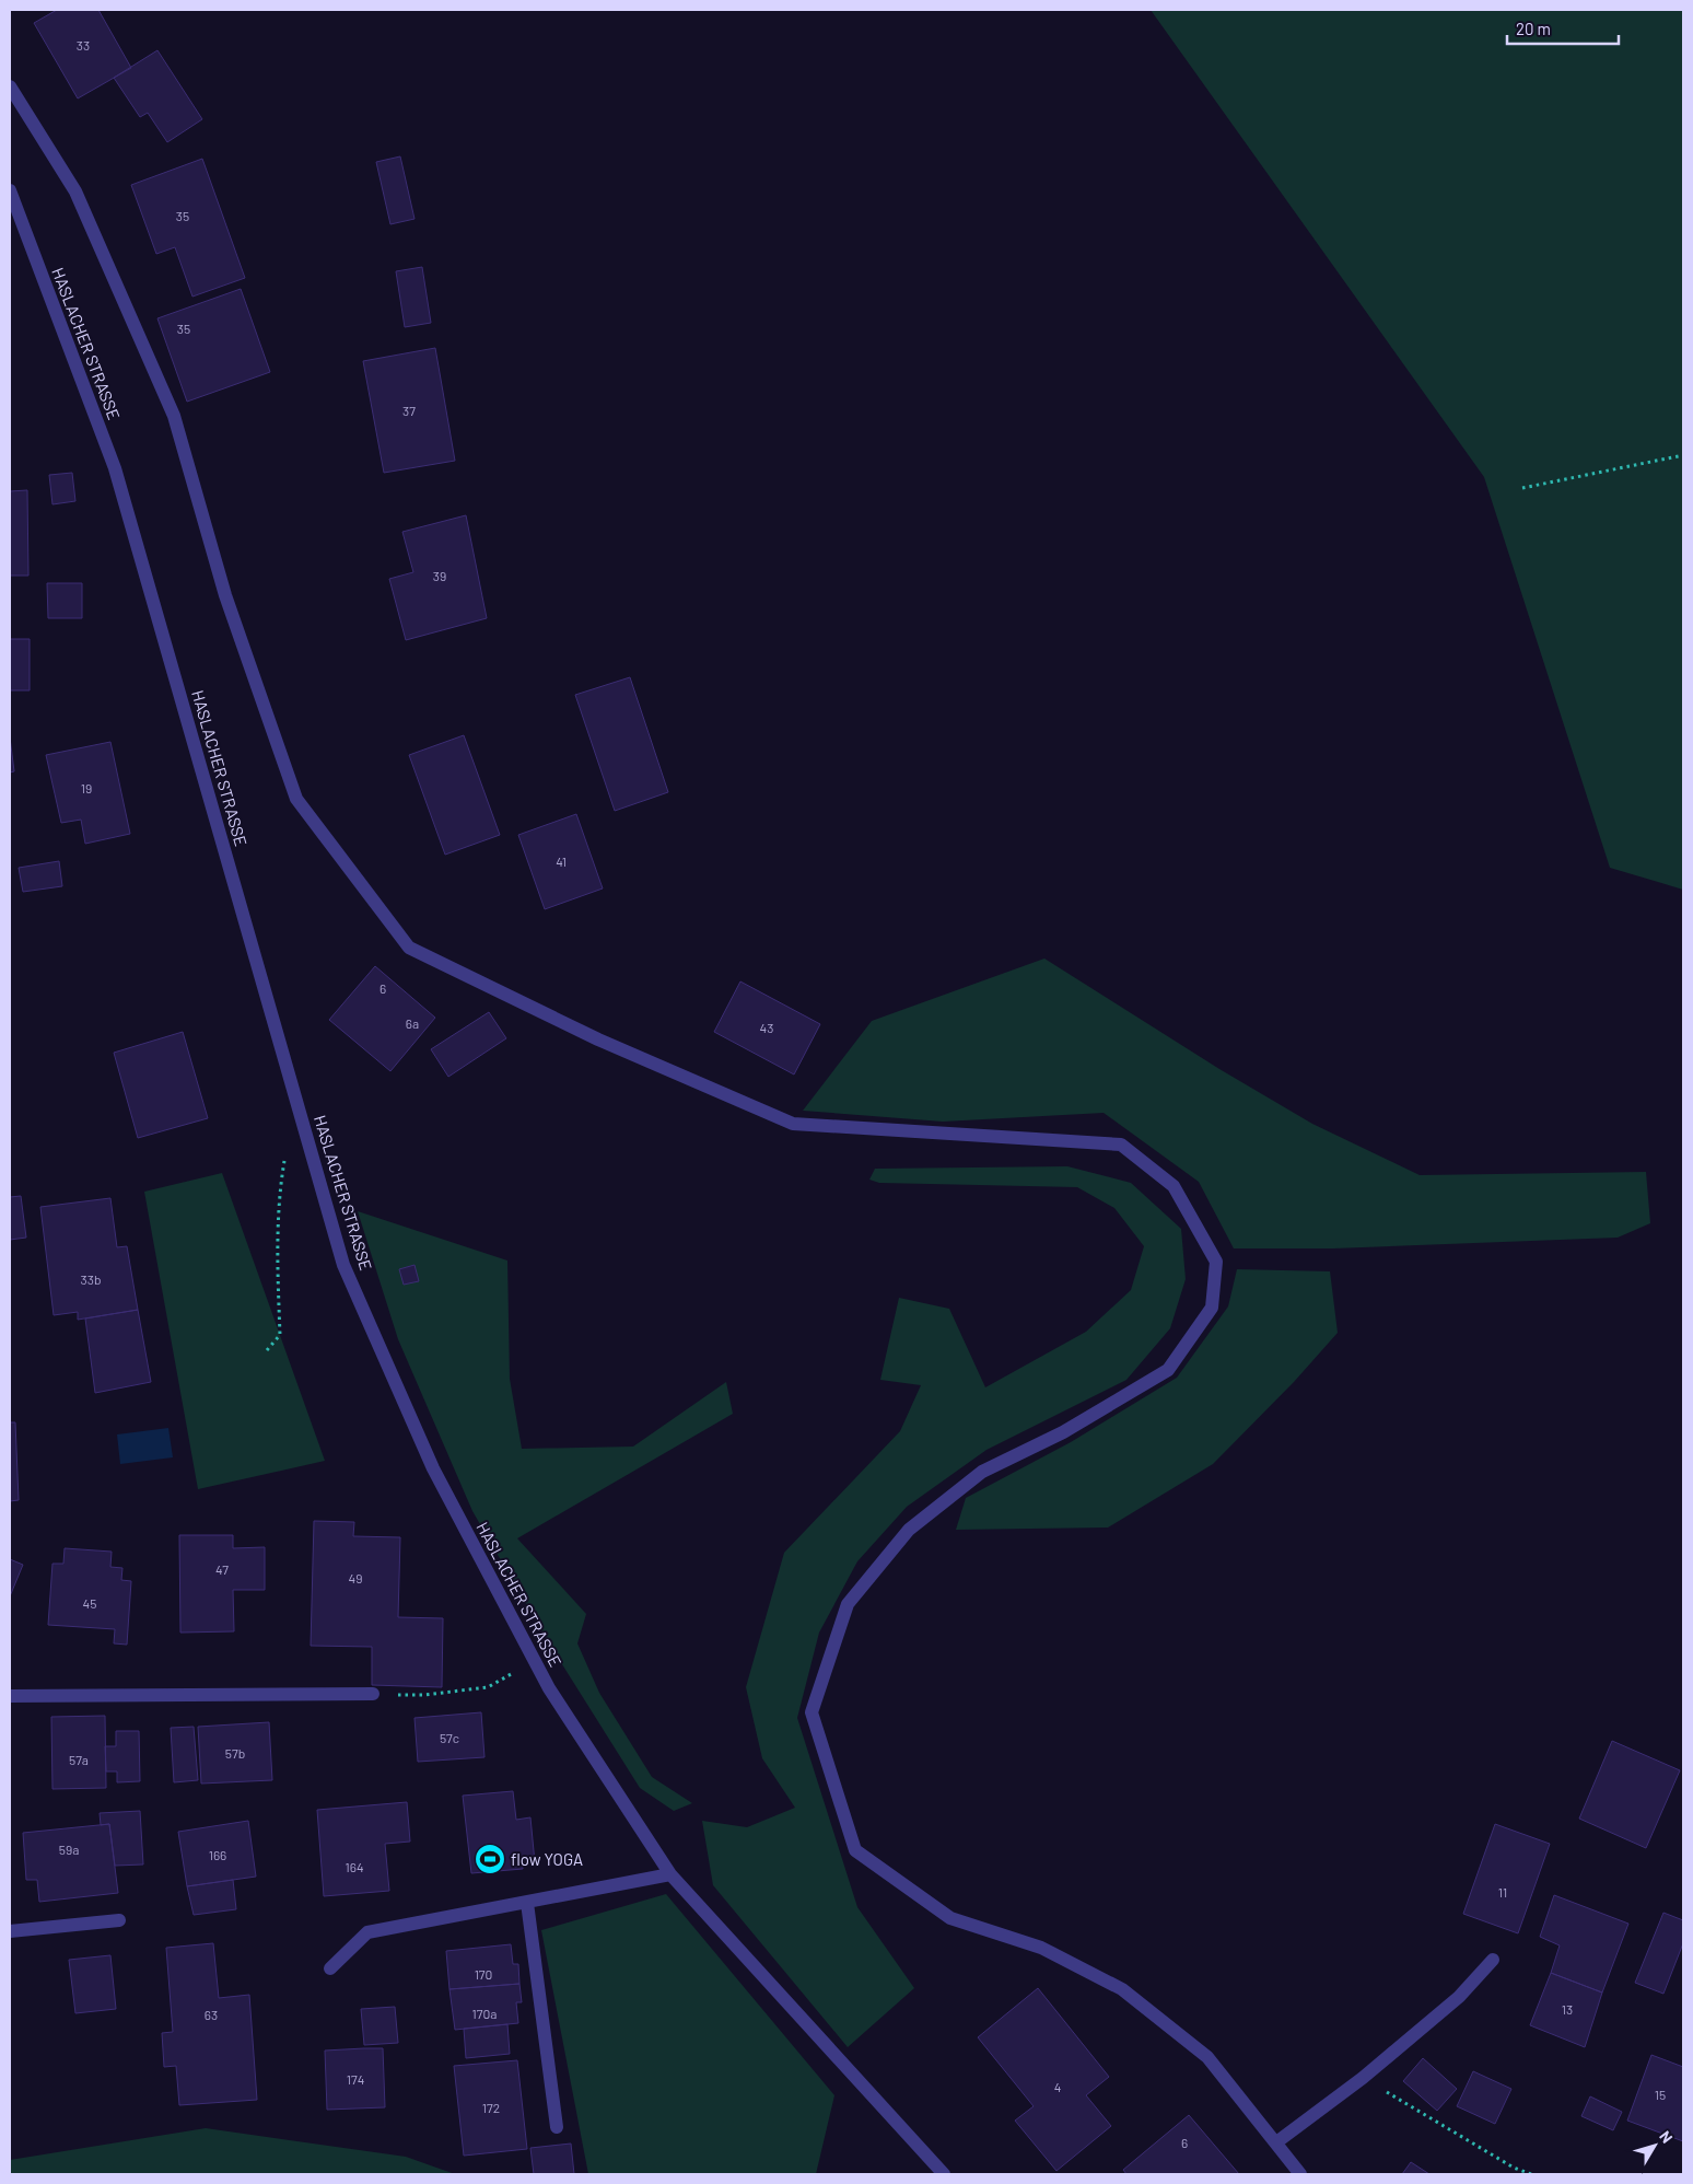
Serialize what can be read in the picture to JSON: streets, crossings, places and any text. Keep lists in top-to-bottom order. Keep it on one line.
{"streets":{"street":["HASLACHER STRASSE"]},"places":{"sports":["flow YOGA"]},"house_numbers":["33","35","35","37","39","19","41","6","6a","43","33b","47","49","45","57c","57b","57a","59a","166","164","11","170","13","170a","63","174","4","15","172","6"],"scale_bar":"20 m","north":"top right"}
